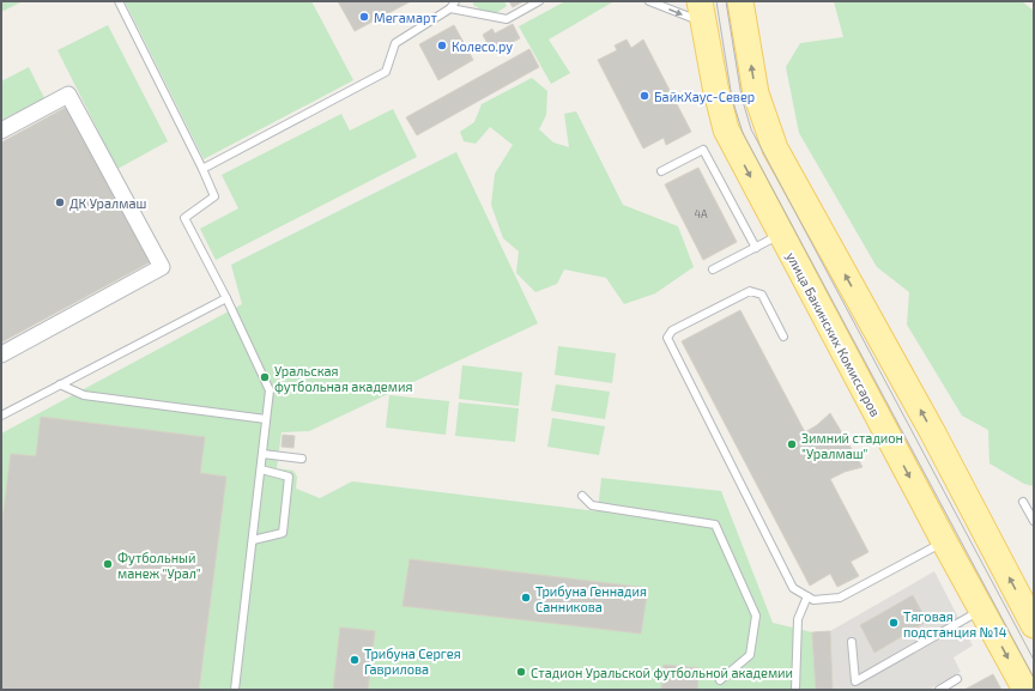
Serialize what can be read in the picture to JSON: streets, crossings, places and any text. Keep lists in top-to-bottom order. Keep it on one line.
{"streets":{"main road":["улица Бакинских Комиссаров"]},"places":["Мегамарт","Колесо.ру","БайкХаус-Север","ДК Уралмаш","Уральская футбольная академия","Зимний стадион \"Уралмаш\"","Футбольный манеж \"Урал\"","Трибуна Геннадия Санникова","Тяговая подстанция №14","Трибуна Сергея Гаврилова","Стадион Уральской футбольной академии"],"house_numbers":["4А"]}
